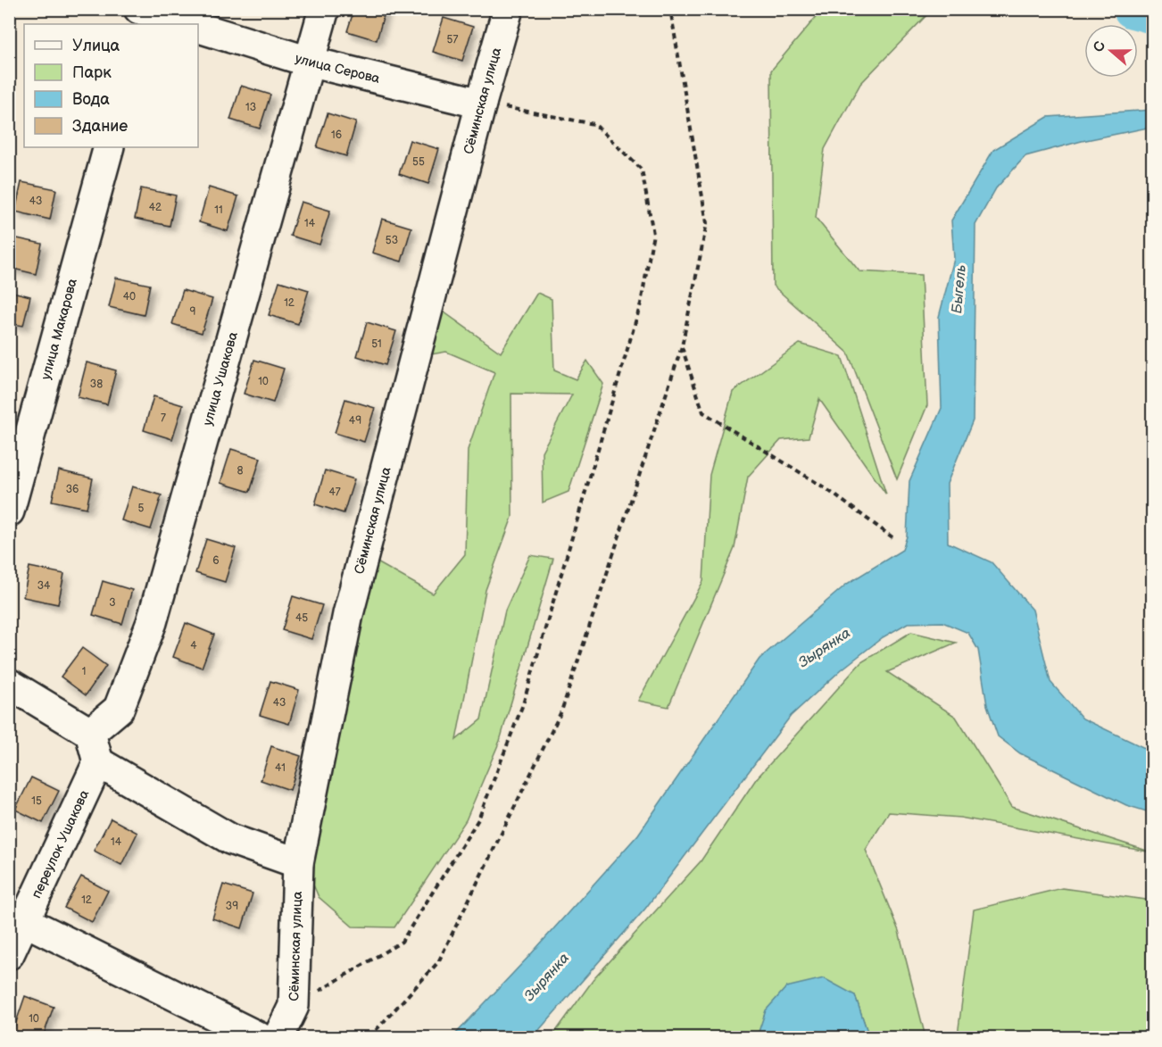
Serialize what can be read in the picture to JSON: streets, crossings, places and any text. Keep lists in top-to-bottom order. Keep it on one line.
{"streets":{"street":["улица Серова","Сёминская улица","улица Макарова","улица Ушакова","переулок Ушакова"]},"crossings":[["улица Серова","Сёминская улица"],["улица Серова","улица Ушакова"]],"water":["Быгель","Зырянка"],"house_numbers":["57","13","16","55","43","42","11","14","53","40","12","9","51","10","38","7","49","8","36","47","5","6","34","3","45","4","1","43","41","15","14","12","39","10"],"legend":["Улица","Парк","Вода","Здание"],"north":"left"}
